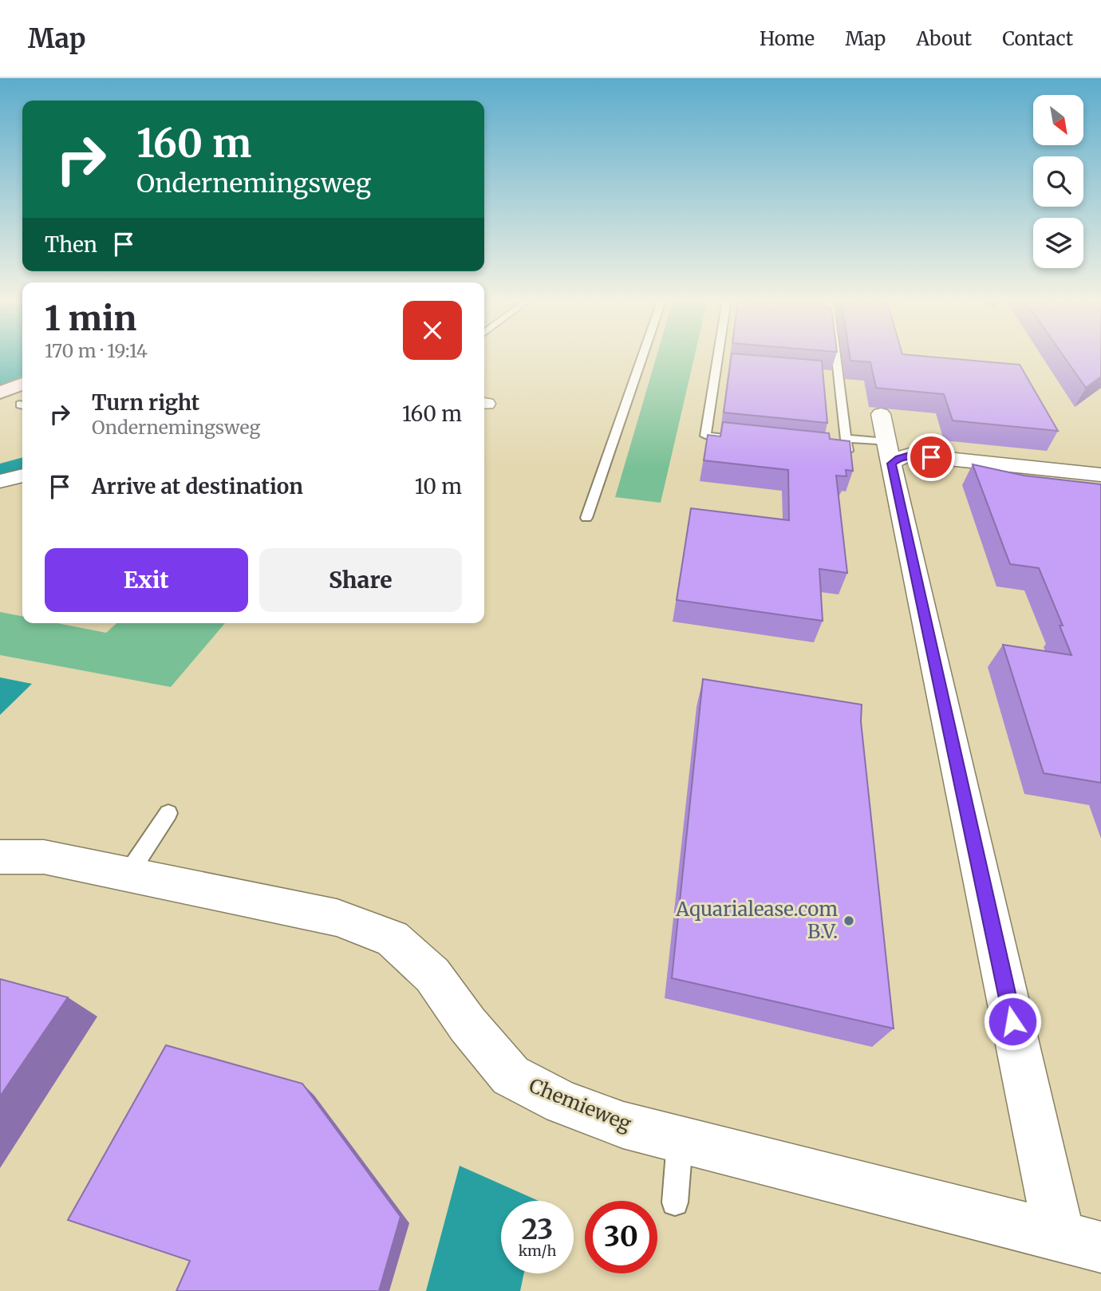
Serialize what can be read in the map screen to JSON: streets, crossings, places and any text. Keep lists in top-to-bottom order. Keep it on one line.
{"streets":{"street":["Chemieweg"]},"places":["Aquarialease.com B.V."],"north":"bottom right","page":{"header":"Map","nav":["Home","Map","About","Contact"],"turn":["160 m","Ondernemingsweg"],"then":"Then","heading":["1 min","170 m · 19:14"],"list":[{"name":"Turn right","note":"Ondernemingsweg","value":"160 m"},{"name":"Arrive at destination","value":"10 m"}],"buttons":["Exit","Share"],"speed":"23 km/h","limit":"30"}}
